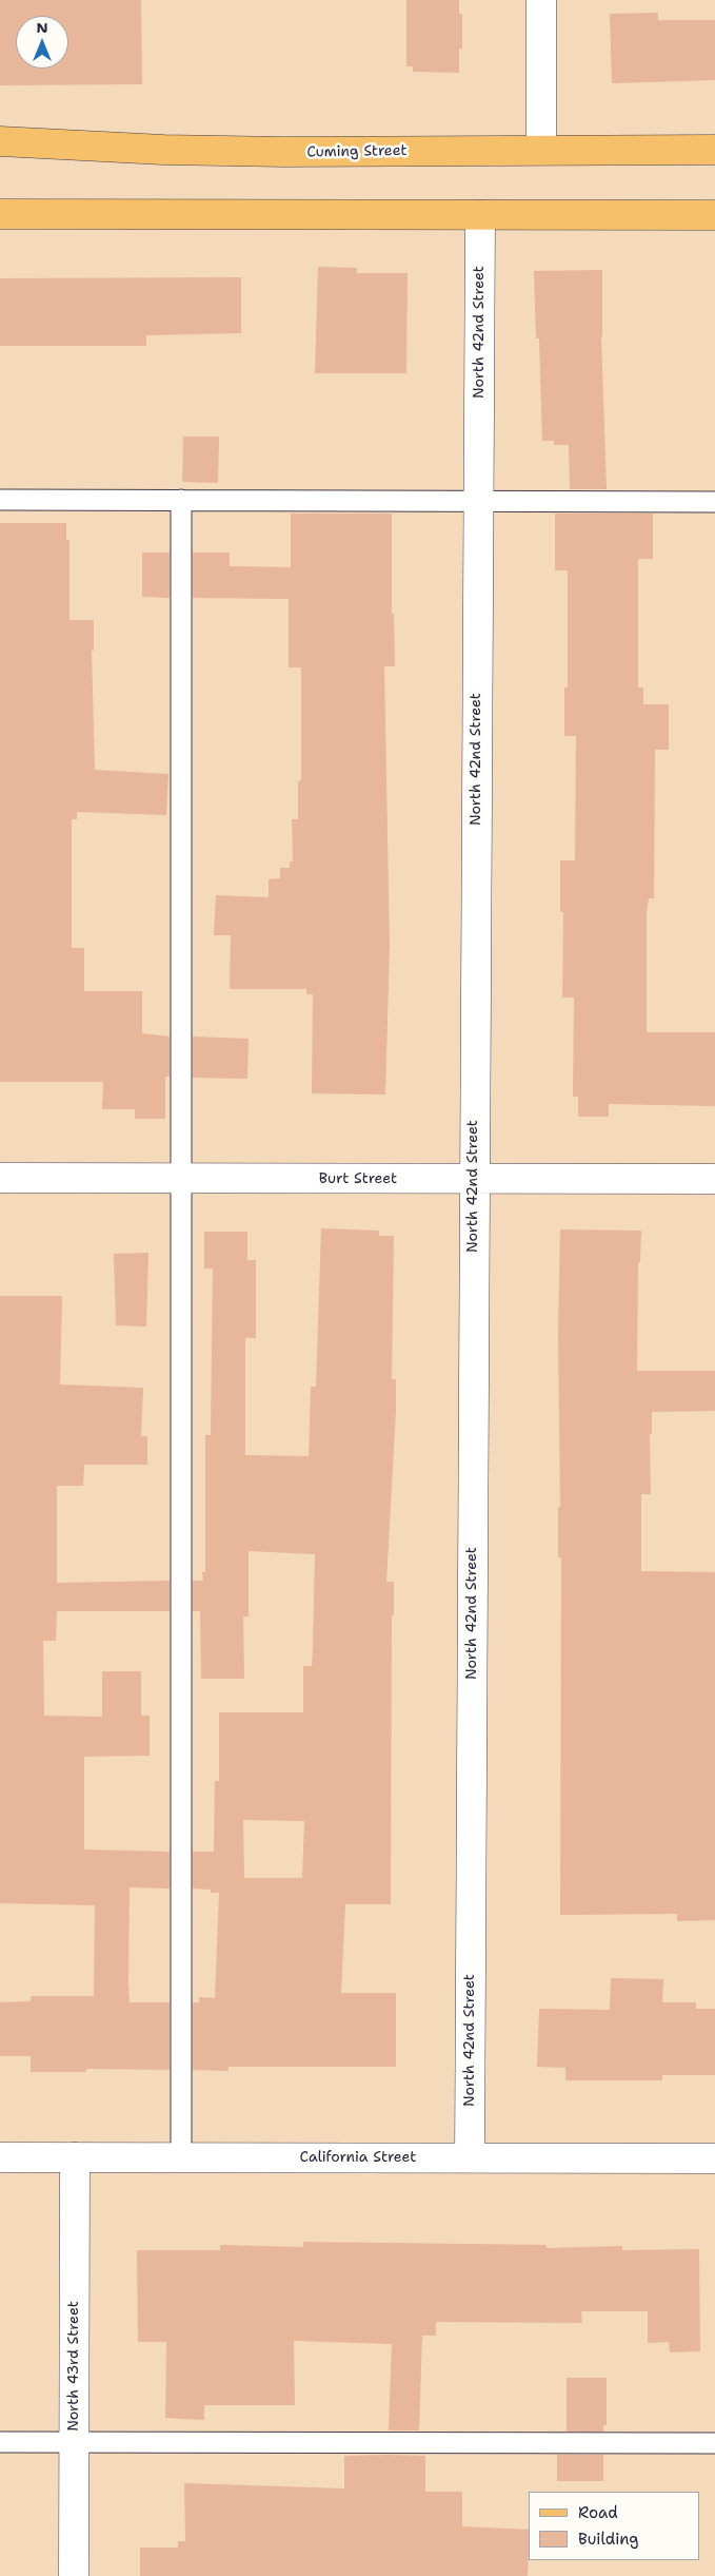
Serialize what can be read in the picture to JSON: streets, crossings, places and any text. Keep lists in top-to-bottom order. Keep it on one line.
{"streets":{"main road":["Cuming Street"],"street":["North 42nd Street","Burt Street","California Street","North 43rd Street"]},"crossings":[["North 42nd Street","Burt Street"],["North 42nd Street","California Street"],["California Street","North 43rd Street"]],"legend":["Road","Building"],"north":"top"}
